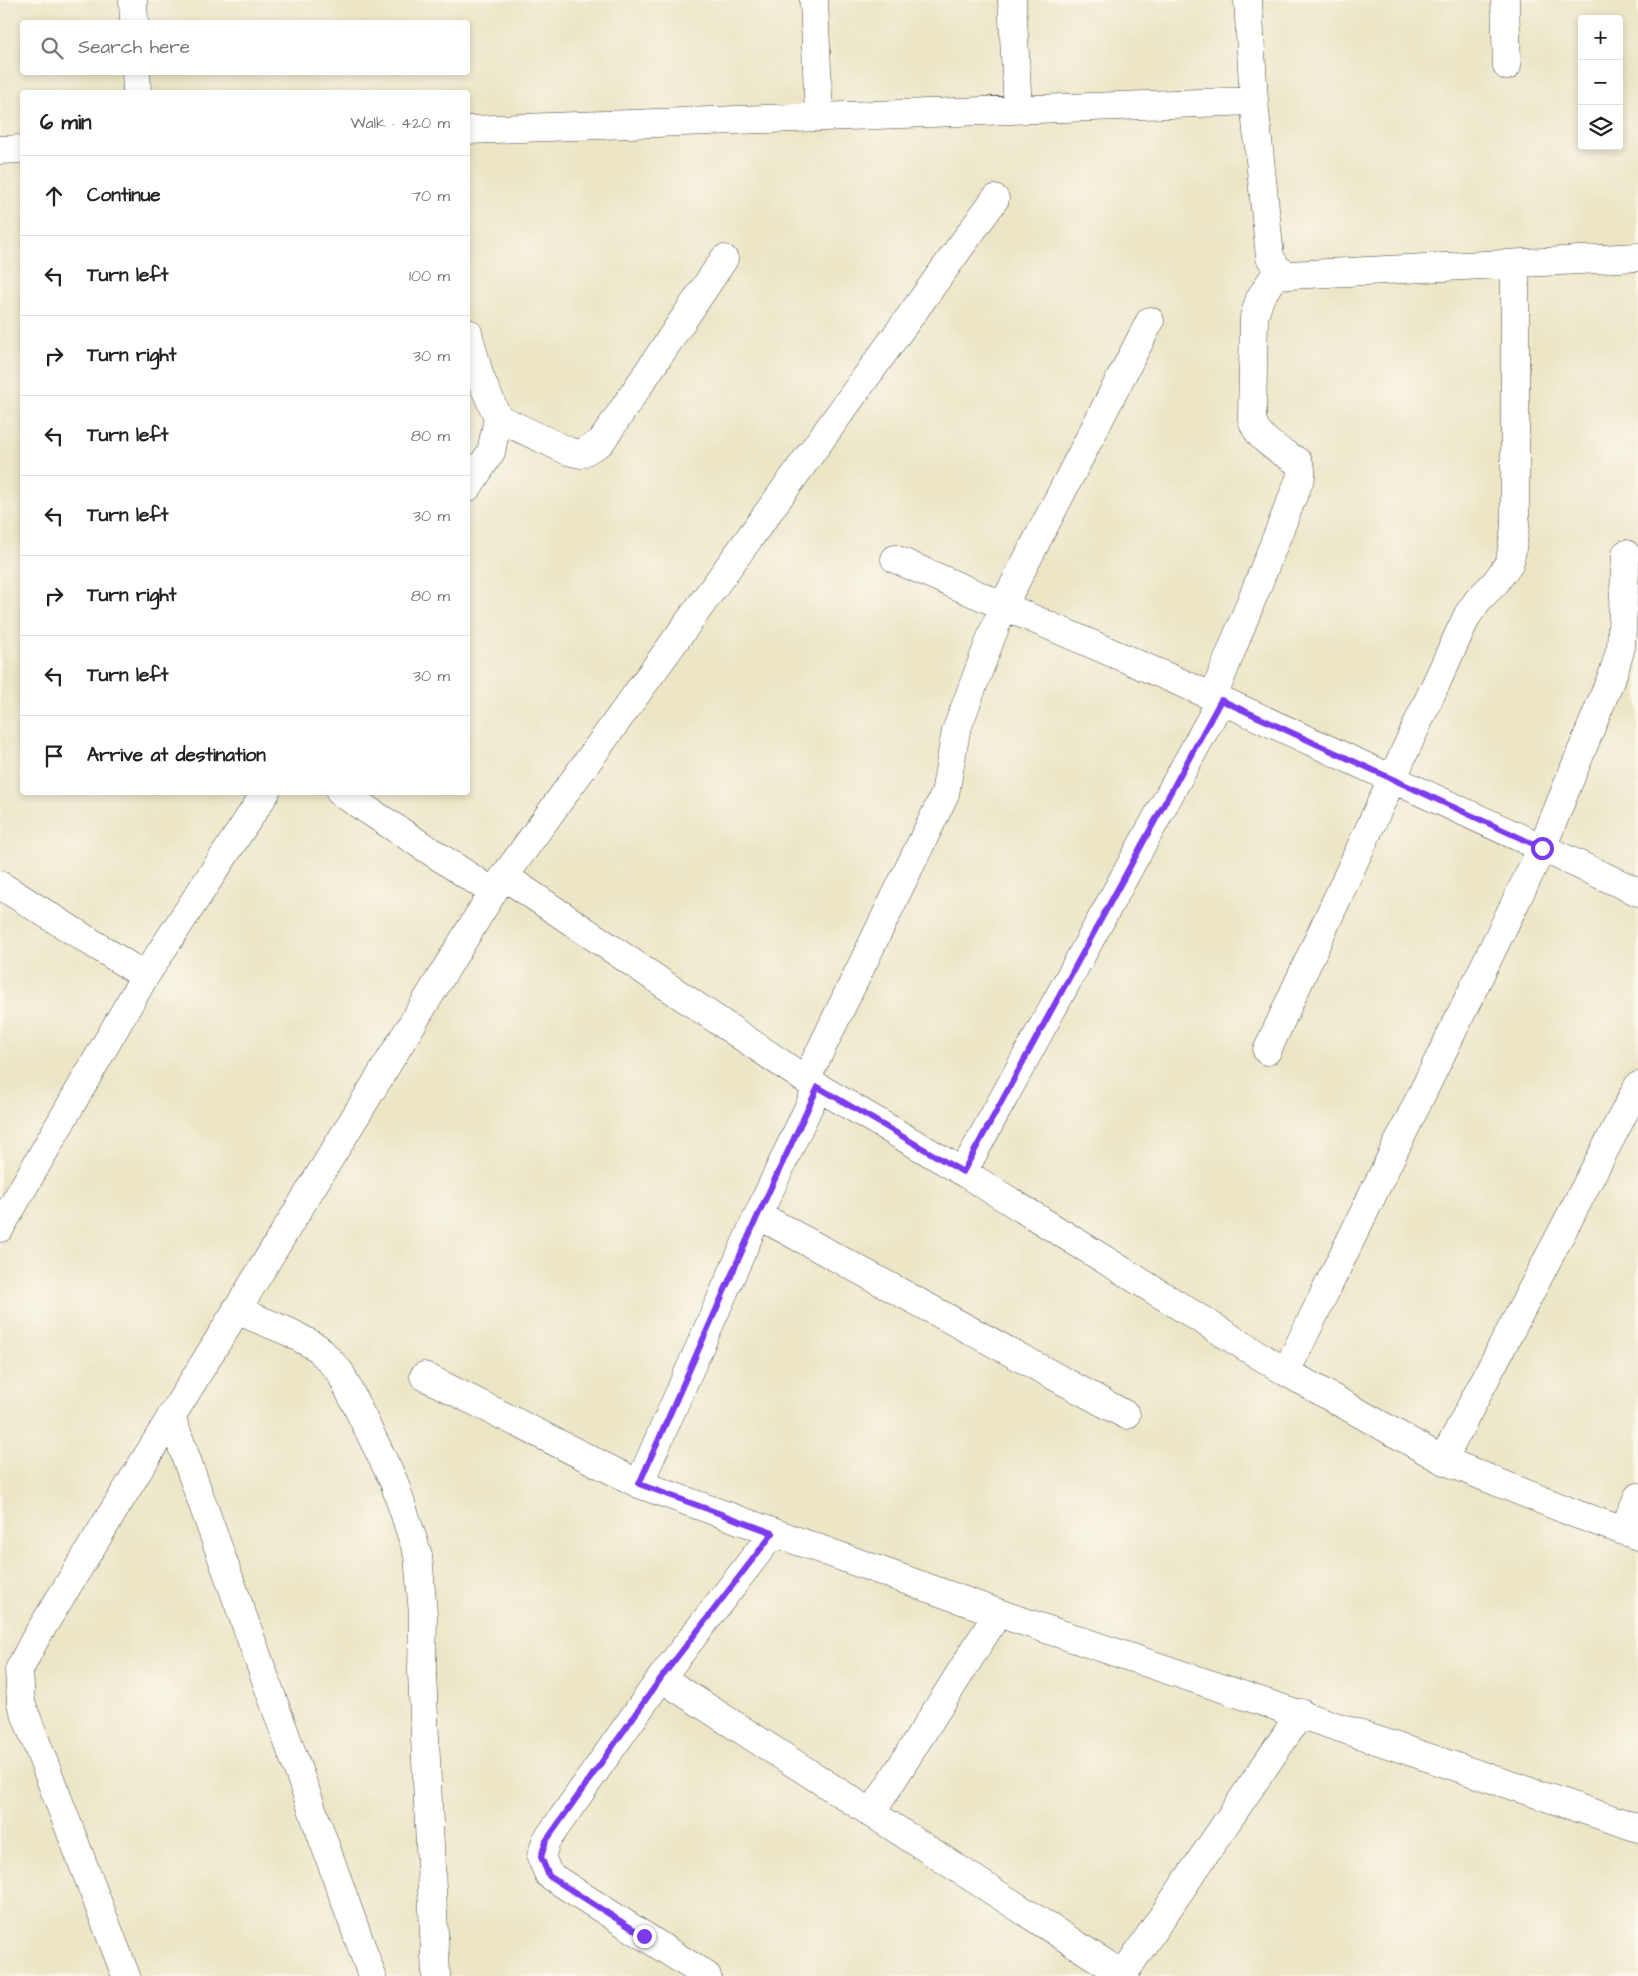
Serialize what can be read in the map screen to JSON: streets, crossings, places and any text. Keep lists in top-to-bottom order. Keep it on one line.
{"page":{"map_buttons":["+","−"],"search":"Search here","heading":["6 min","Walk · 420 m"],"list":[["Continue","70 m"],["Turn left","100 m"],["Turn right","30 m"],["Turn left","80 m"],["Turn left","30 m"],["Turn right","80 m"],["Turn left","30 m"],"Arrive at destination"]}}
